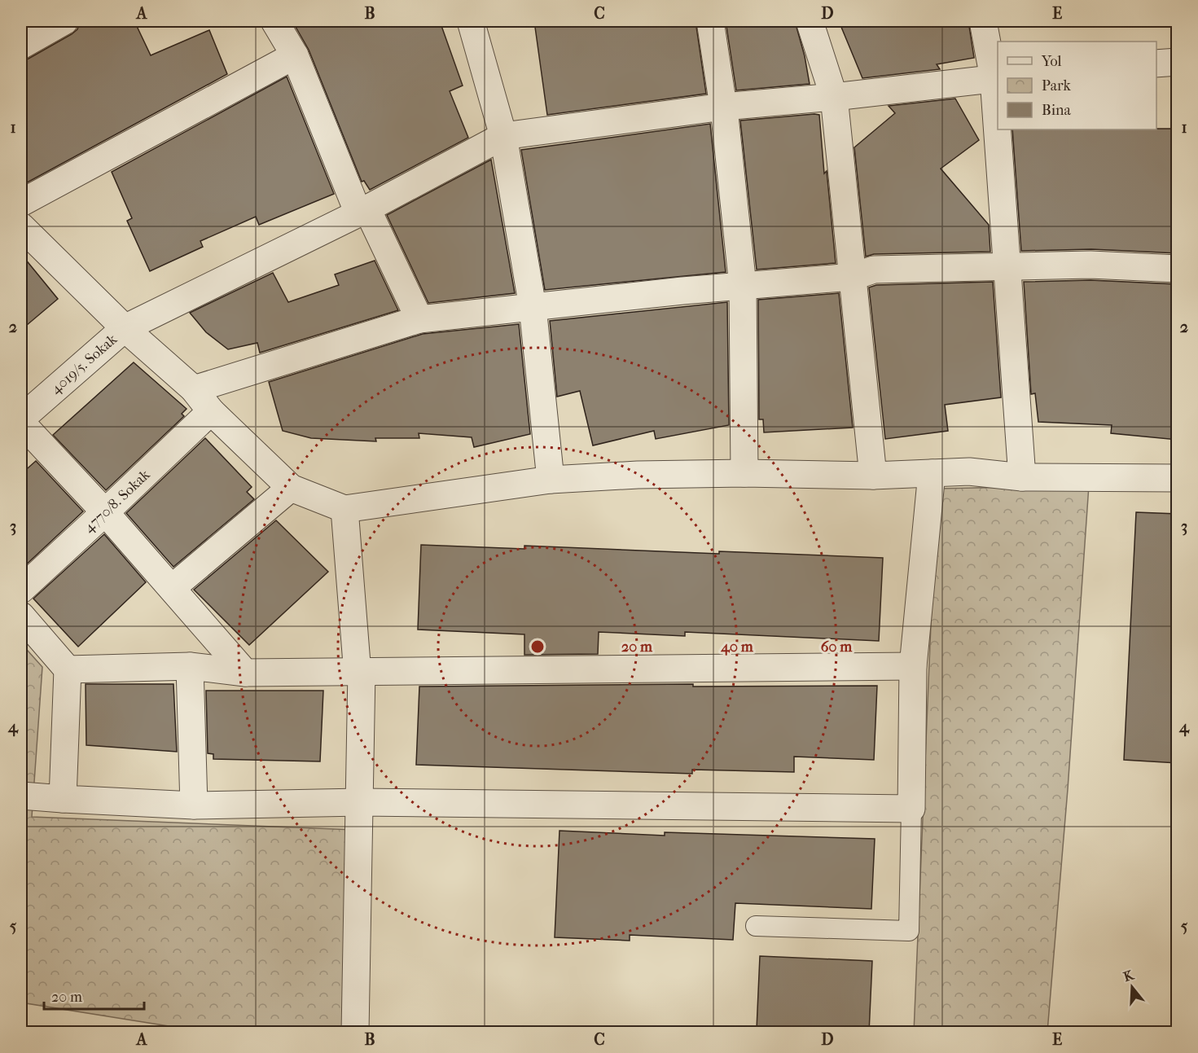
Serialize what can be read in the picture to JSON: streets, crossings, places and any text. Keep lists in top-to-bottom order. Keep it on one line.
{"streets":{"street":["4019/5. Sokak","4770/8. Sokak"]},"legend":["Yol","Park","Bina"],"scale_bar":"20 m","north":"top","grid":{"columns":["A","B","C","D","E"],"rows":["1","2","3","4","5"]},"rings":["20 m","40 m","60 m"]}
